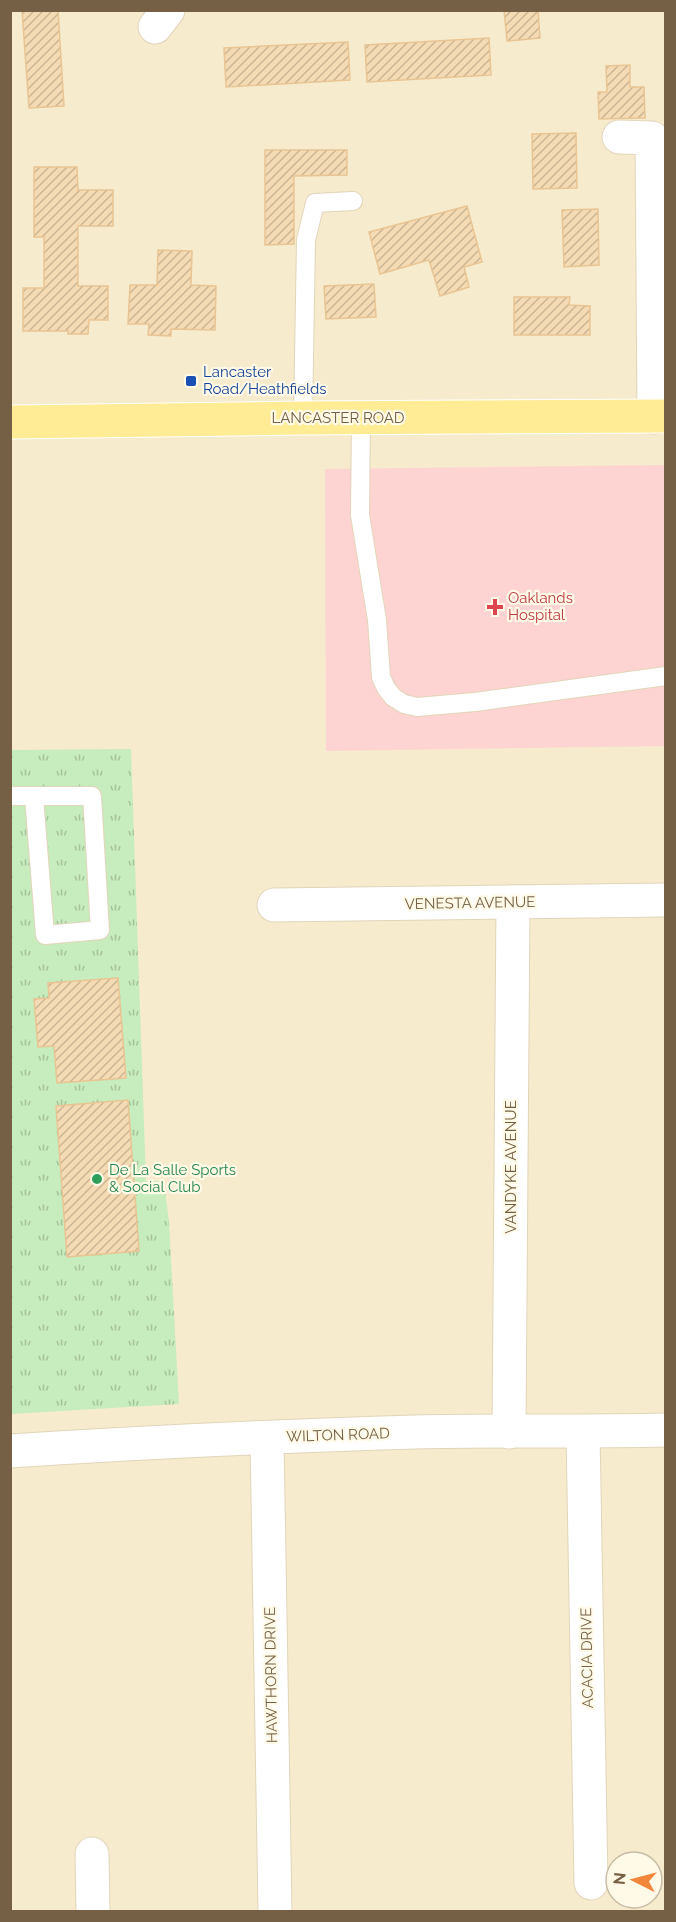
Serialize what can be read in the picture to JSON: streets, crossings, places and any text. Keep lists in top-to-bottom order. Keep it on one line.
{"streets":{"main road":["LANCASTER ROAD"],"street":["VENESTA AVENUE","VANDYKE AVENUE","WILTON ROAD","ACACIA DRIVE","HAWTHORN DRIVE"]},"crossings":[["VENESTA AVENUE","VANDYKE AVENUE"],["VANDYKE AVENUE","WILTON ROAD"],["WILTON ROAD","ACACIA DRIVE"],["WILTON ROAD","HAWTHORN DRIVE"]],"places":{"transit":["Lancaster Road/Heathfields"],"health":["Oaklands Hospital"],"other":["De La Salle Sports & Social Club"]},"north":"left"}
